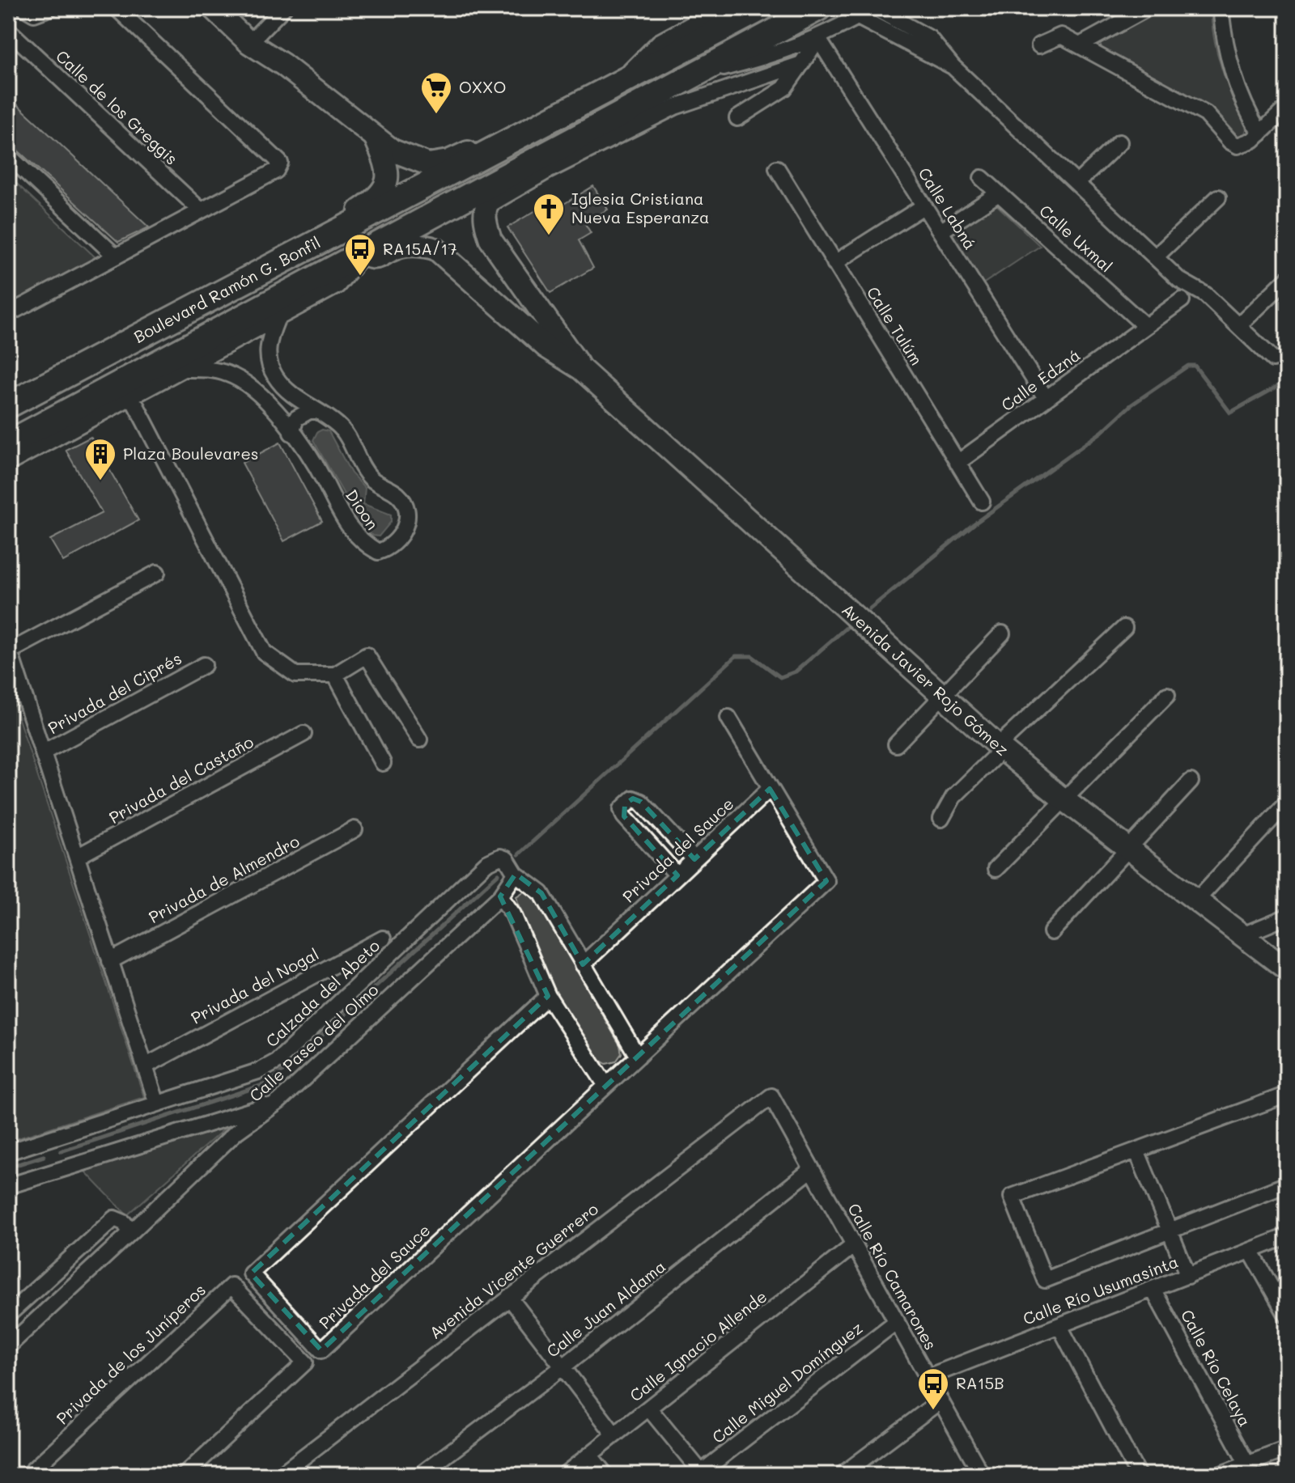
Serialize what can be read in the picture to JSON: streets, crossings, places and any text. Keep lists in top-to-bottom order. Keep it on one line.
{"streets":{"main road":["Boulevard Ramón G. Bonfil"],"street":["Calle de los Greggis","Calle Labná","Calle Uxmal","Calle Tulúm","Calle Edzná","Dioon","Avenida Javier Rojo Gómez","Privada del Ciprés","Privada del Castaño","Privada del Sauce","Privada de Almendro","Privada del Nogal","Calzada del Abeto","Calle Paseo del Olmo","Avenida Vicente Guerrero","Calle Río Camarones","Calle Río Usumasinta","Calle Juan Aldama","Calle Ignacio Allende","Privada de los Juníperos","Calle Río Celaya","Calle Miguel Domínguez"]},"crossings":[["Calle Labná","Boulevard Ramón G. Bonfil"],["Calle Labná","Calle Edzná"],["Calle Uxmal","Calle Edzná"],["Boulevard Ramón G. Bonfil","Dioon"],["Boulevard Ramón G. Bonfil","Avenida Javier Rojo Gómez"],["Calle Tulúm","Calle Edzná"],["Calzada del Abeto","Calle Paseo del Olmo"],["Avenida Vicente Guerrero","Calle Río Camarones"],["Calle Río Camarones","Calle Río Usumasinta"],["Calle Río Camarones","Calle Juan Aldama"],["Calle Río Camarones","Calle Ignacio Allende"],["Calle Río Camarones","Calle Miguel Domínguez"],["Calle Río Usumasinta","Calle Río Celaya"]],"places":{"supermarket":["OXXO"],"church":["Iglesia Cristiana Nueva Esperanza"],"bus stop":["RA15A/17","RA15B"],"building":["Plaza Boulevares"]}}
